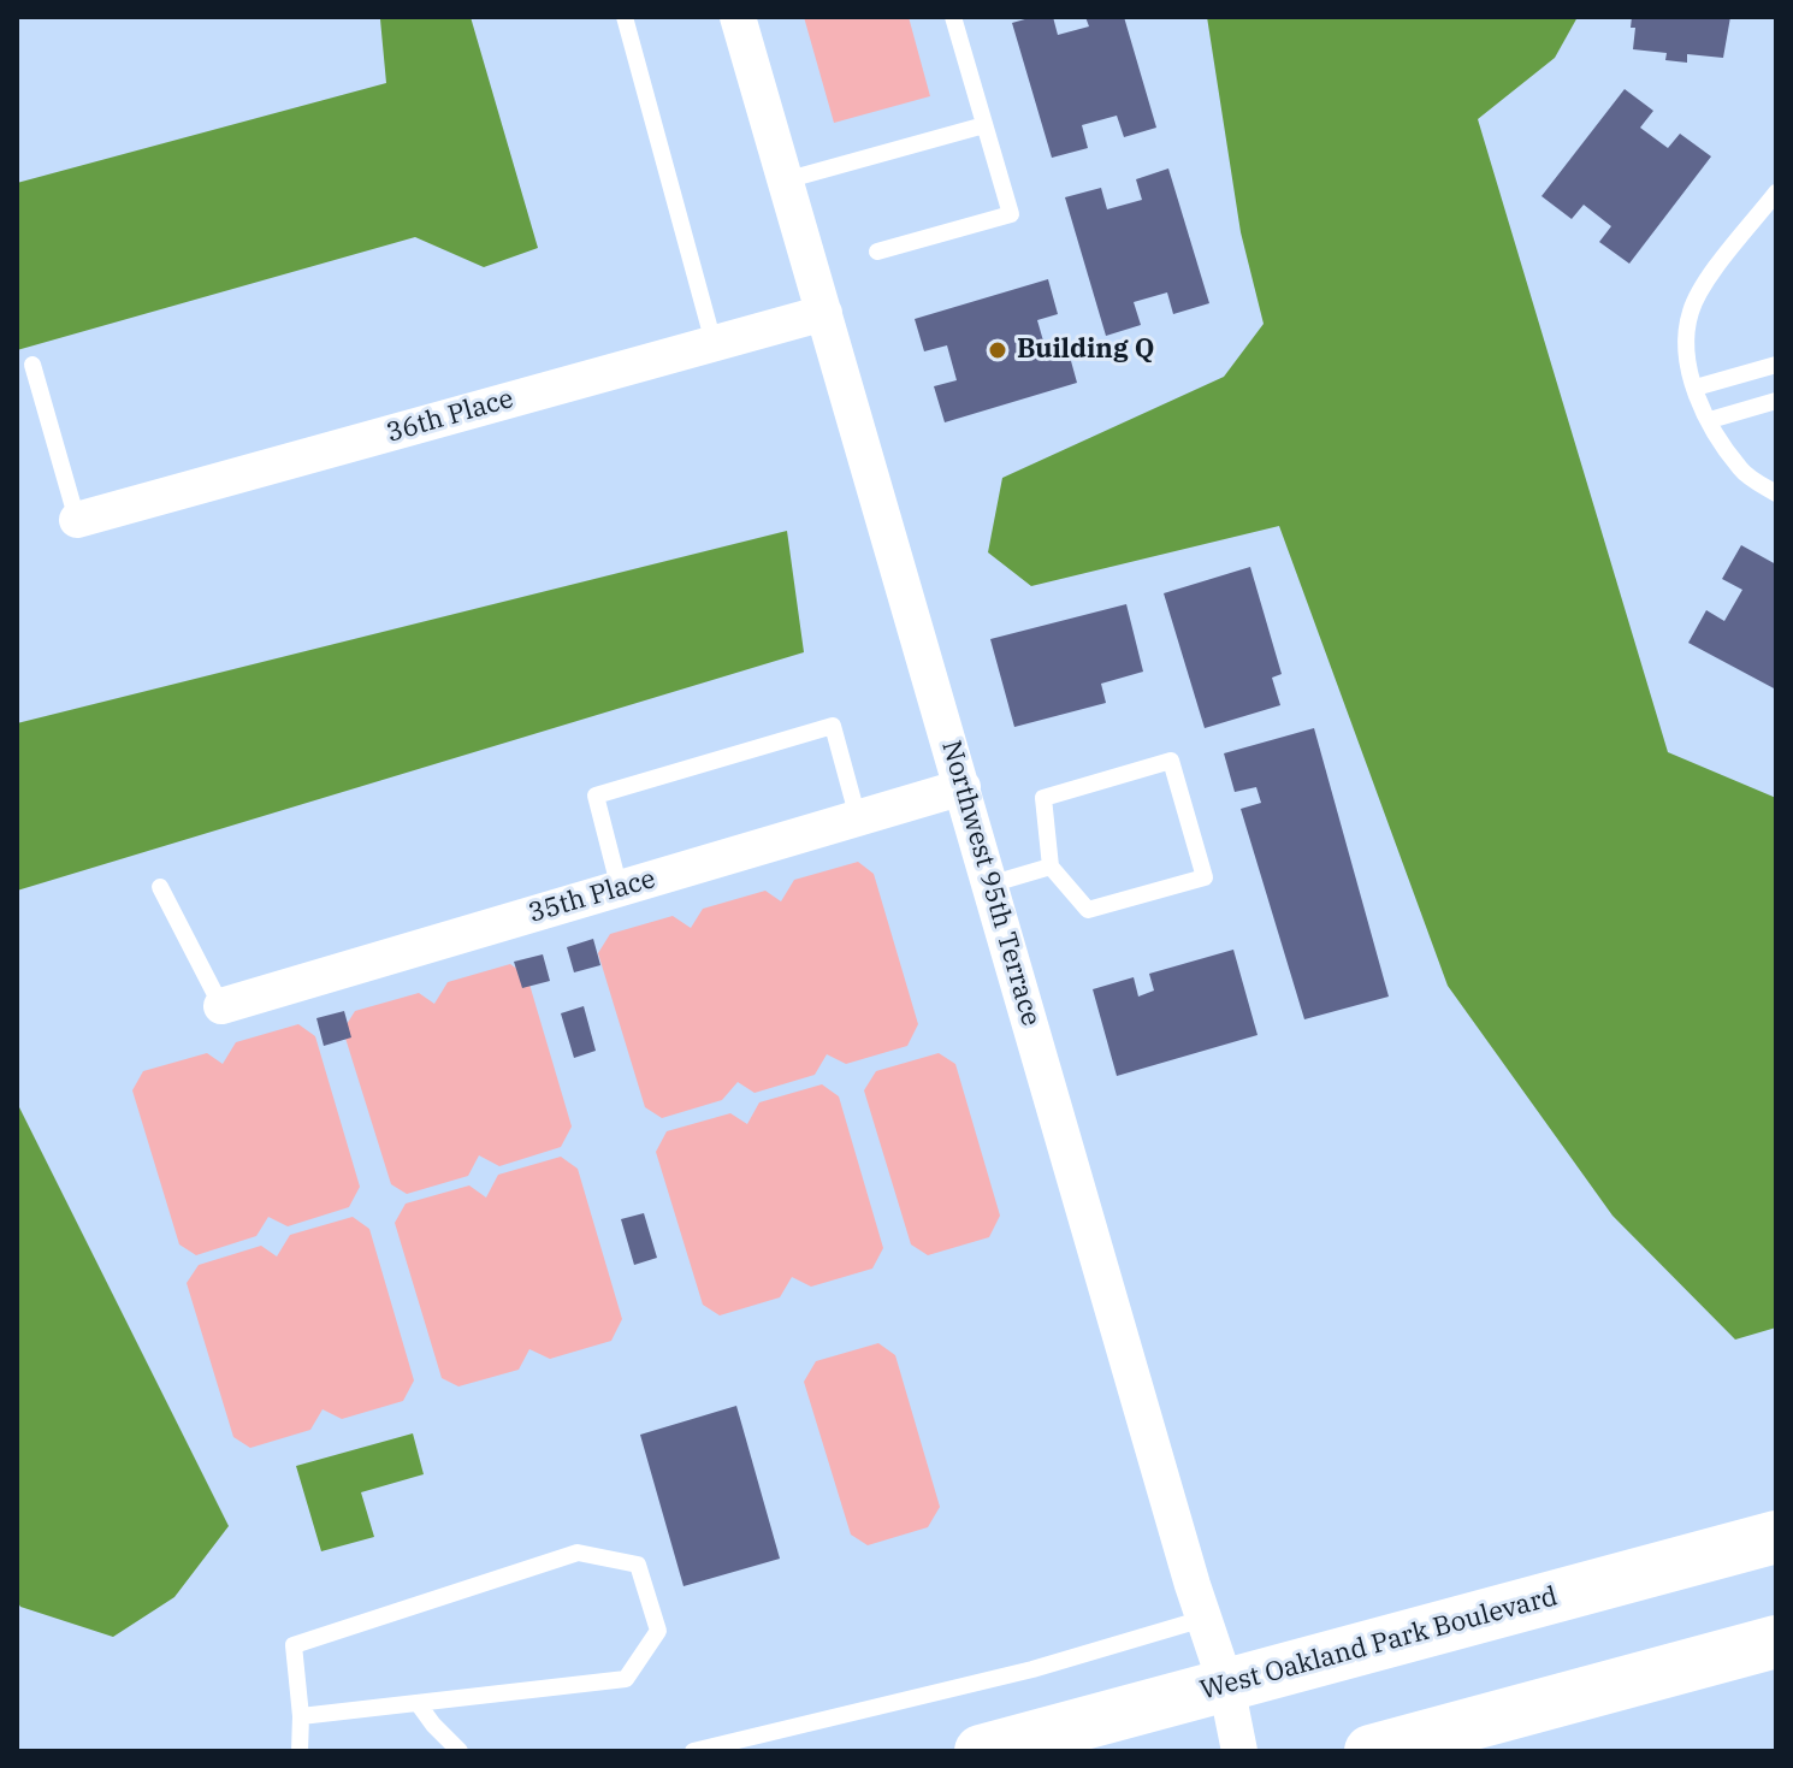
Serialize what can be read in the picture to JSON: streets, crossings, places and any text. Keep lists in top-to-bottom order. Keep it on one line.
{"streets":{"main road":["West Oakland Park Boulevard"],"street":["36th Place","Northwest 95th Terrace","35th Place"]},"crossings":[["36th Place","Northwest 95th Terrace"],["Northwest 95th Terrace","35th Place"],["Northwest 95th Terrace","West Oakland Park Boulevard"]],"places":["Building Q"]}
